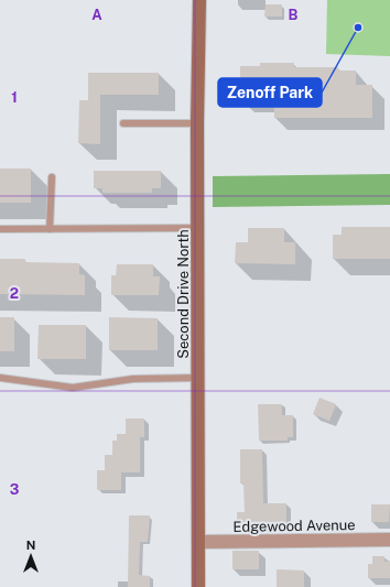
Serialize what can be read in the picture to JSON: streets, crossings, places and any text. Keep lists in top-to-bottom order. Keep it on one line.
{"streets":{"street":["Second Drive North","Edgewood Avenue"]},"crossings":[["Second Drive North","Edgewood Avenue"]],"places":["Zenoff Park"],"north":"top","grid":{"columns":["A","B"],"rows":["1","2","3"]}}
